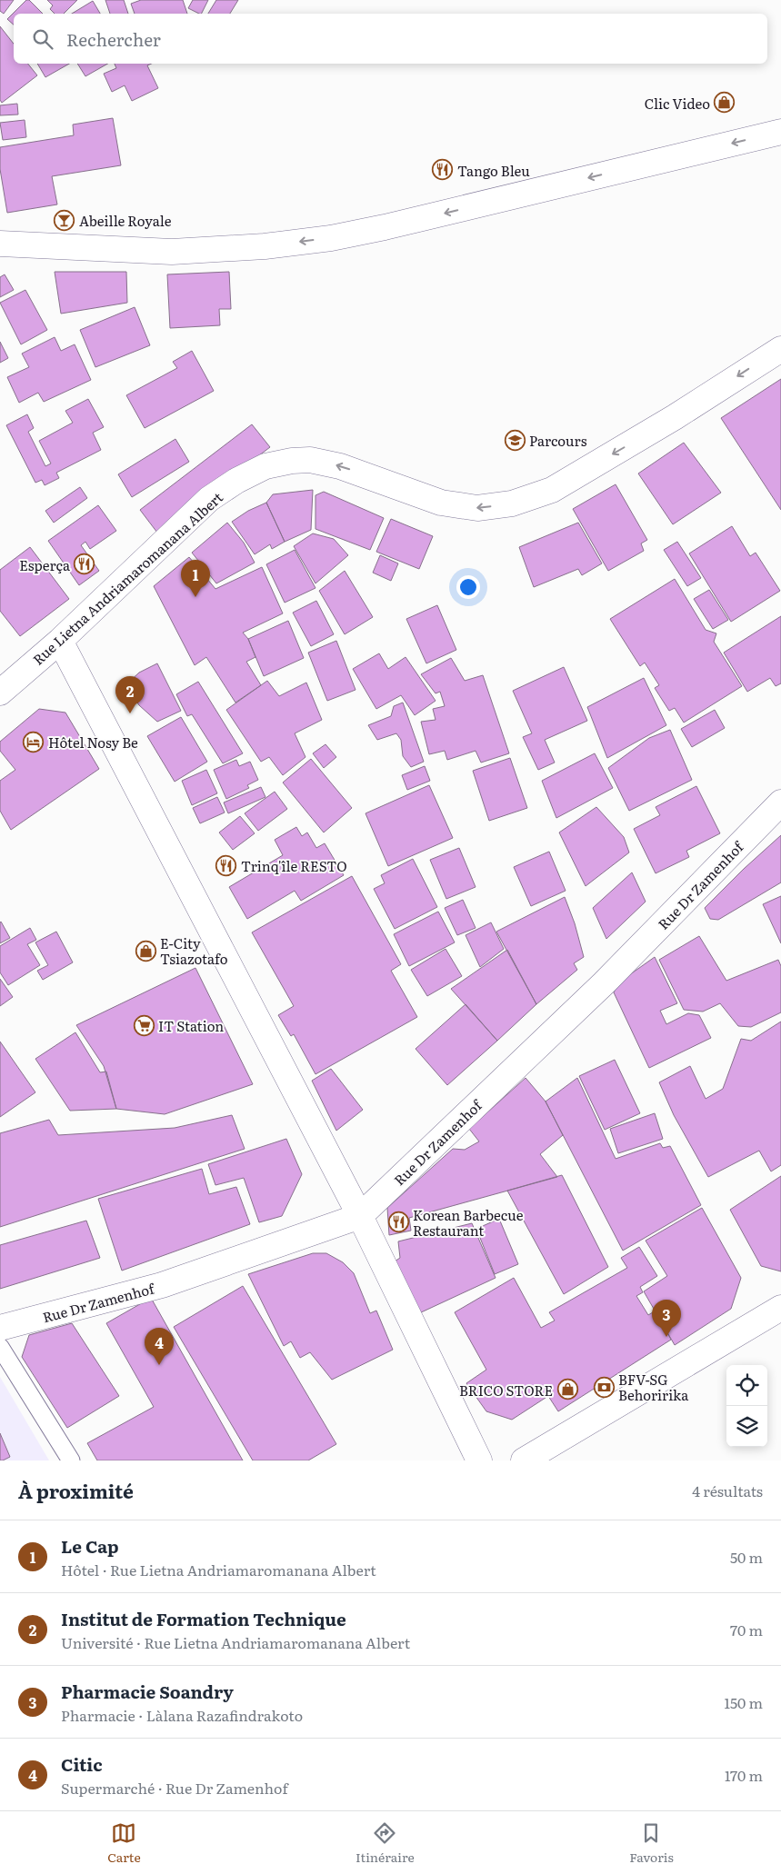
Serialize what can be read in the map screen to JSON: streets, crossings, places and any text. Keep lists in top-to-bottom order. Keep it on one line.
{"streets":{"street":["Rue Lietna Andriamaromanana Albert","Rue Dr Zamenhof"]},"one_way":["Rue Lietna Andriamaromanana Albert"],"places":{"shop":["Clic Video","E-City Tsiazotafo","BRICO STORE"],"restaurant":["Tango Bleu","Esperça","Trinq'île RESTO","Korean Barbecue Restaurant"],"bar":["Abeille Royale"],"school or university":["Parcours"],"hotel":["Hôtel Nosy Be"],"supermarket":["IT Station"],"bank":["BFV-SG Behoririka"]},"page":{"search":"Rechercher","pins":["1","2","3","4"],"heading":["À proximité","4 résultats"],"list":[{"mark":"1","name":"Le Cap","note":"Hôtel · Rue Lietna Andriamaromanana Albert","value":"50 m"},{"mark":"2","name":"Institut de Formation Technique","note":"Université · Rue Lietna Andriamaromanana Albert","value":"70 m"},{"mark":"3","name":"Pharmacie Soandry","note":"Pharmacie · Làlana Razafindrakoto","value":"150 m"},{"mark":"4","name":"Citic","note":"Supermarché · Rue Dr Zamenhof","value":"170 m"}],"nav":["Carte","Itinéraire","Favoris"]}}
